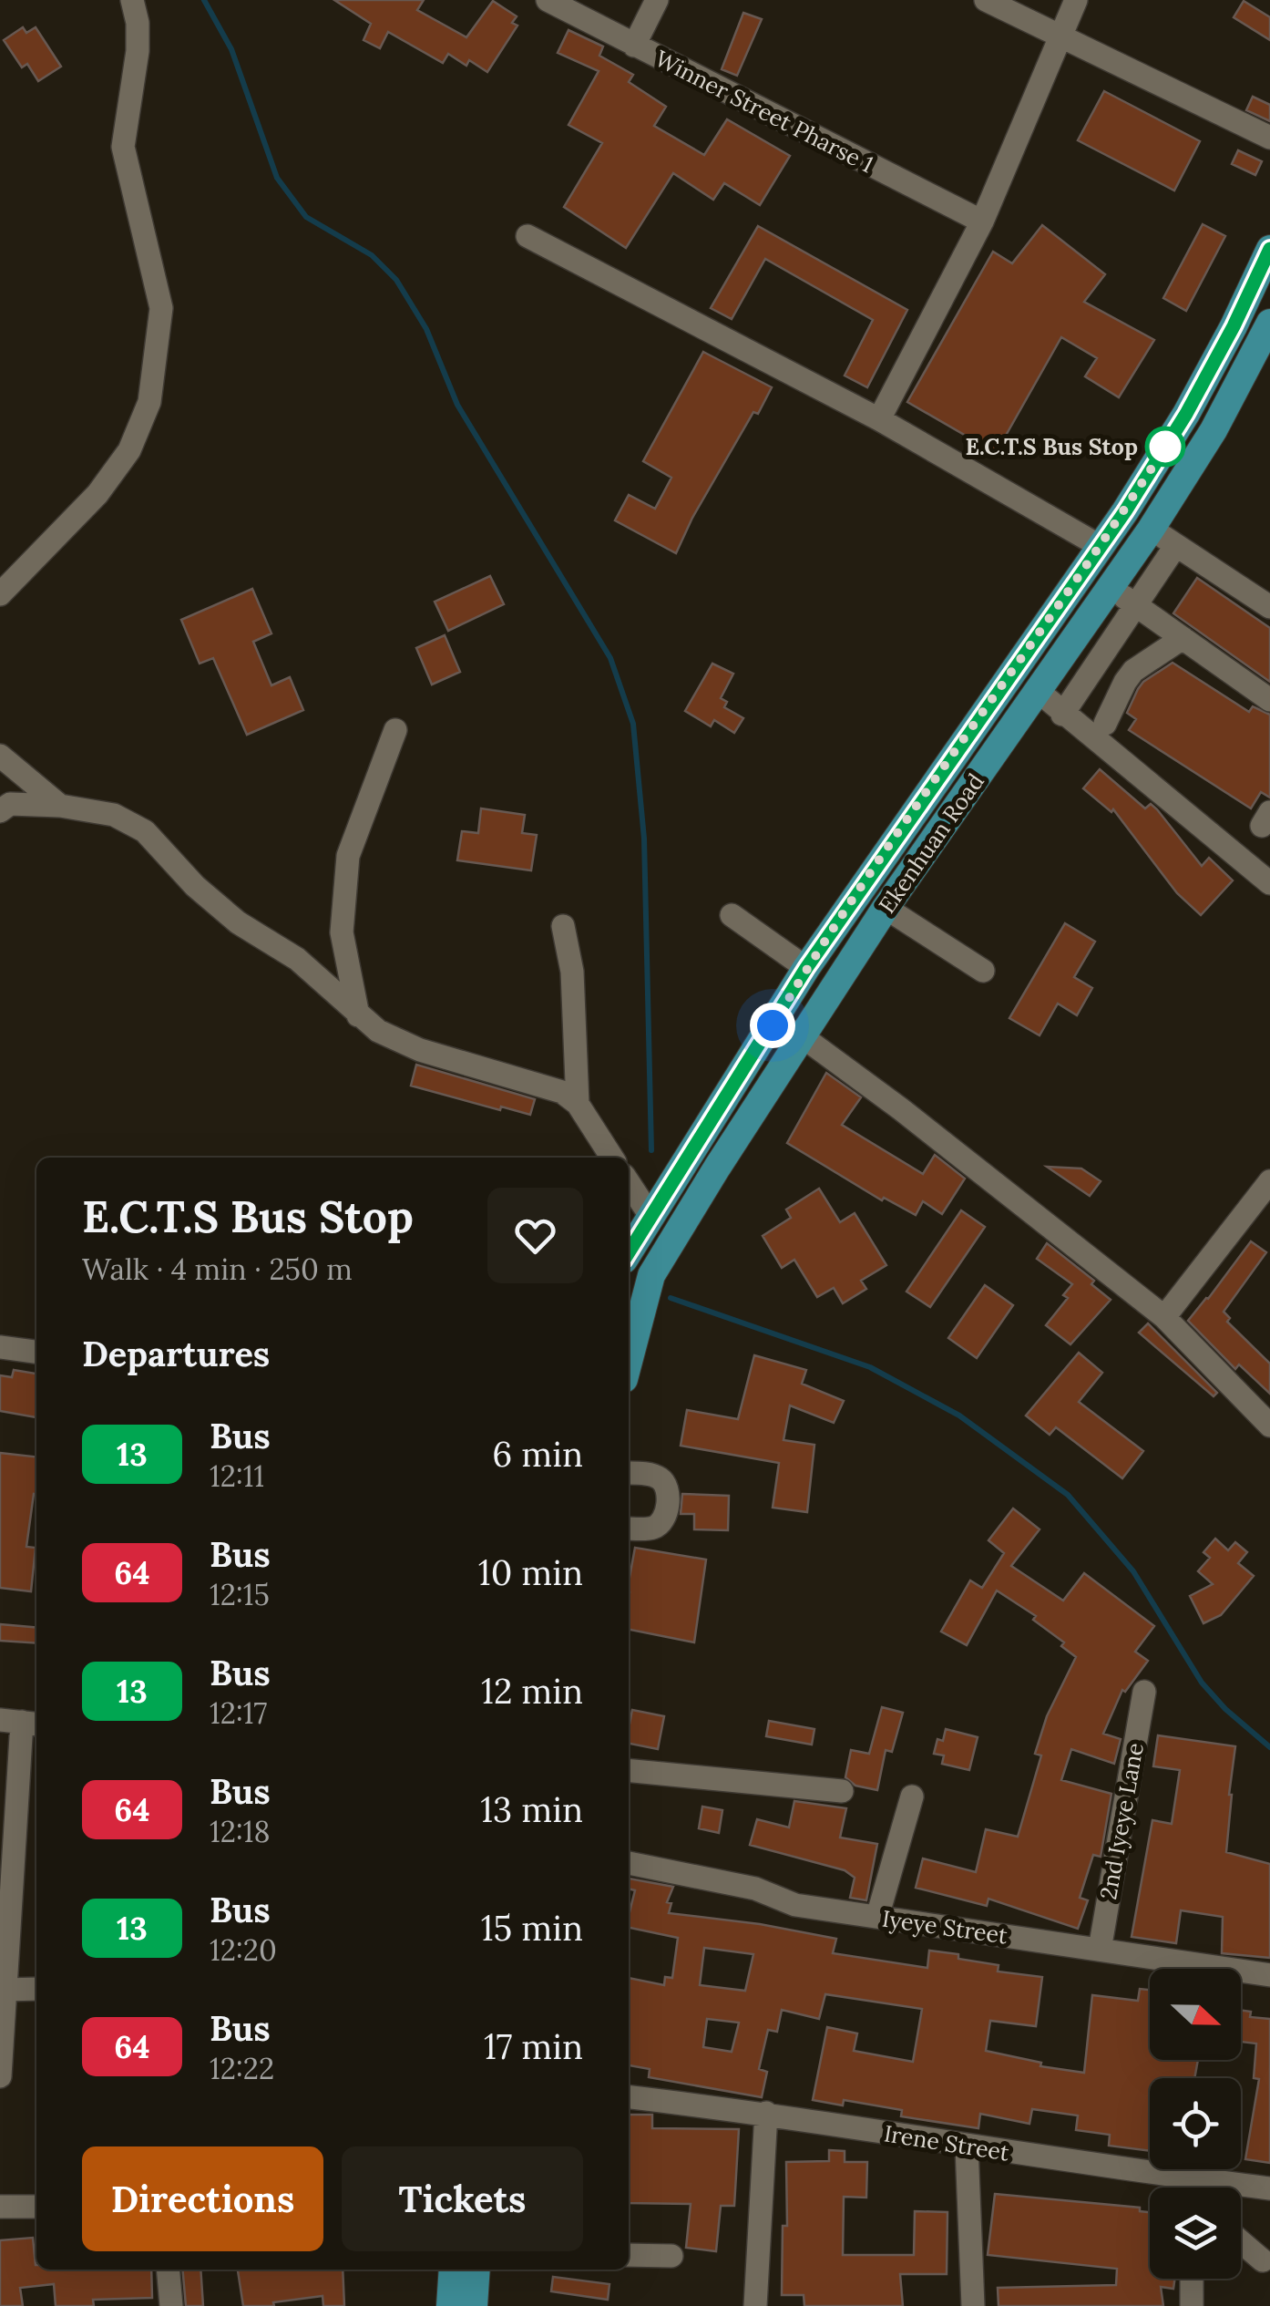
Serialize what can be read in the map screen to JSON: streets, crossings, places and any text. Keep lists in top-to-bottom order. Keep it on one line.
{"streets":{"main road":["Ekenhuan Road"],"street":["Winner Street Pharse 1","2nd Iyeye Lane","Iyeye Street","Irene Street"]},"crossings":[["2nd Iyeye Lane","Iyeye Street"]],"places":["E.C.T.S Bus Stop"],"lines":["bus line 13"],"north":"right","page":{"heading":[["E.C.T.S Bus Stop","Walk · 4 min · 250 m"],"Departures"],"list":[{"mark":"13","name":"Bus","note":"12:11","value":"6 min"},{"mark":"64","name":"Bus","note":"12:15","value":"10 min"},{"mark":"13","name":"Bus","note":"12:17","value":"12 min"},{"mark":"64","name":"Bus","note":"12:18","value":"13 min"},{"mark":"13","name":"Bus","note":"12:20","value":"15 min"},{"mark":"64","name":"Bus","note":"12:22","value":"17 min"}],"buttons":["Directions","Tickets"]}}
